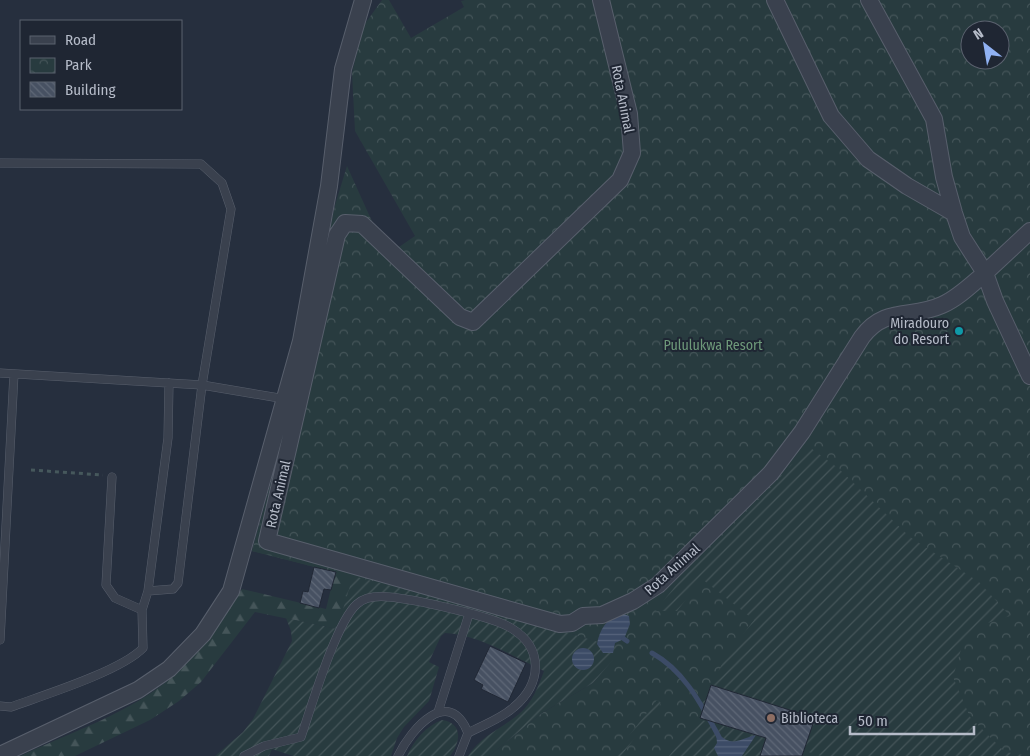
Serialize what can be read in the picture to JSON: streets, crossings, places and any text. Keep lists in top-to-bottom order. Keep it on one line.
{"streets":{"street":["Rota Animal"]},"parks":["Pululukwa Resort"],"places":["Miradouro do Resort","Biblioteca"],"legend":["Road","Park","Building"],"scale_bar":"50 m","north":"top left"}
